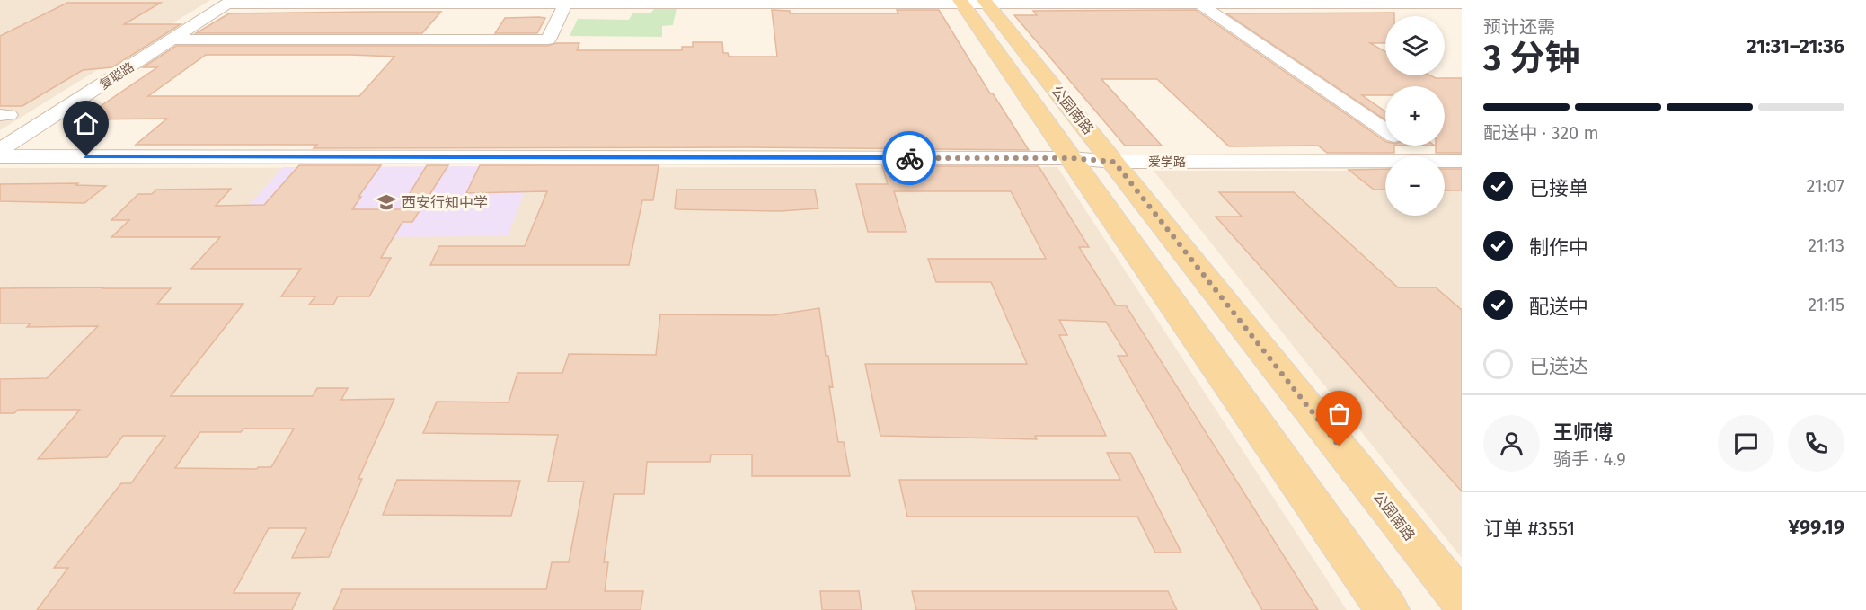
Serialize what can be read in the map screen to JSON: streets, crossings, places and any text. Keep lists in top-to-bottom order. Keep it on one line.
{"streets":{"main road":["公园南路"],"street":["复聪路","爱学路"]},"crossings":[["公园南路","爱学路"]],"places":{"school or university":["西安行知中学"]},"page":{"heading":["3 分钟","预计还需","21:31–21:36"],"panel":["王师傅","骑手 · 4.9","订单 #3551","¥99.19"],"map_buttons":["+","−"],"bar":"配送中 · 320 m","list":[["已接单","21:07"],["制作中","21:13"],["配送中","21:15"],"已送达"]}}
